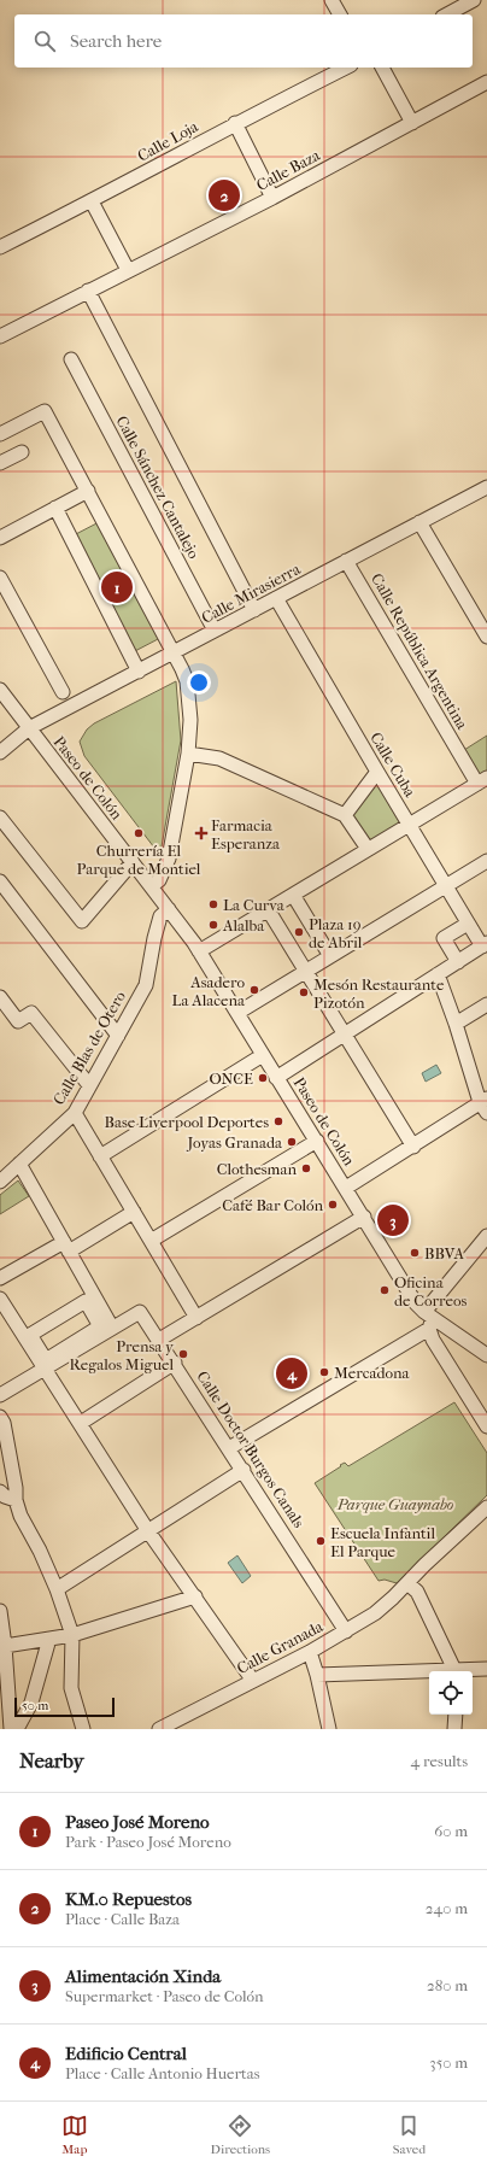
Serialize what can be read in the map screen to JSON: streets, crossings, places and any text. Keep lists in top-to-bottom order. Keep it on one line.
{"streets":{"street":["Calle Loja","Calle Baza","Calle Sánchez Cantalejo","Calle Mirasierra","Calle República Argentina","Calle Cuba","Paseo de Colón","Calle Blas de Otero","Calle Doctor Burgos Canals","Calle Granada"]},"crossings":[["Calle Sánchez Cantalejo","Calle Mirasierra"],["Calle Mirasierra","Calle República Argentina"],["Calle Mirasierra","Calle Cuba"],["Calle Mirasierra","Paseo de Colón"],["Paseo de Colón","Calle Blas de Otero"],["Calle Doctor Burgos Canals","Calle Granada"]],"parks":["Parque Guaynabo"],"places":{"other":["Churrería El Parque de Montiel","La Curva","Alalba","Plaza 19 de Abril","Asadero La Alacena","Mesón Restaurante Pizotón","ONCE","Base Liverpool Deportes","Joyas Granada","Clothesman","Café Bar Colón","BBVA","Oficina de Correos","Prensa y Regalos Miguel","Mercadona","Escuela Infantil El Parque"],"health":["Farmacia Esperanza"]},"scale_bar":"50 m","page":{"search":"Search here","pins":["2","1","3","4"],"scale":"50 m","heading":["Nearby","4 results"],"list":[{"mark":"1","name":"Paseo José Moreno","note":"Park · Paseo José Moreno","value":"60 m"},{"mark":"2","name":"KM.0 Repuestos","note":"Place · Calle Baza","value":"240 m"},{"mark":"3","name":"Alimentación Xinda","note":"Supermarket · Paseo de Colón","value":"280 m"},{"mark":"4","name":"Edificio Central","note":"Place · Calle Antonio Huertas","value":"350 m"}],"nav":["Map","Directions","Saved"]}}
